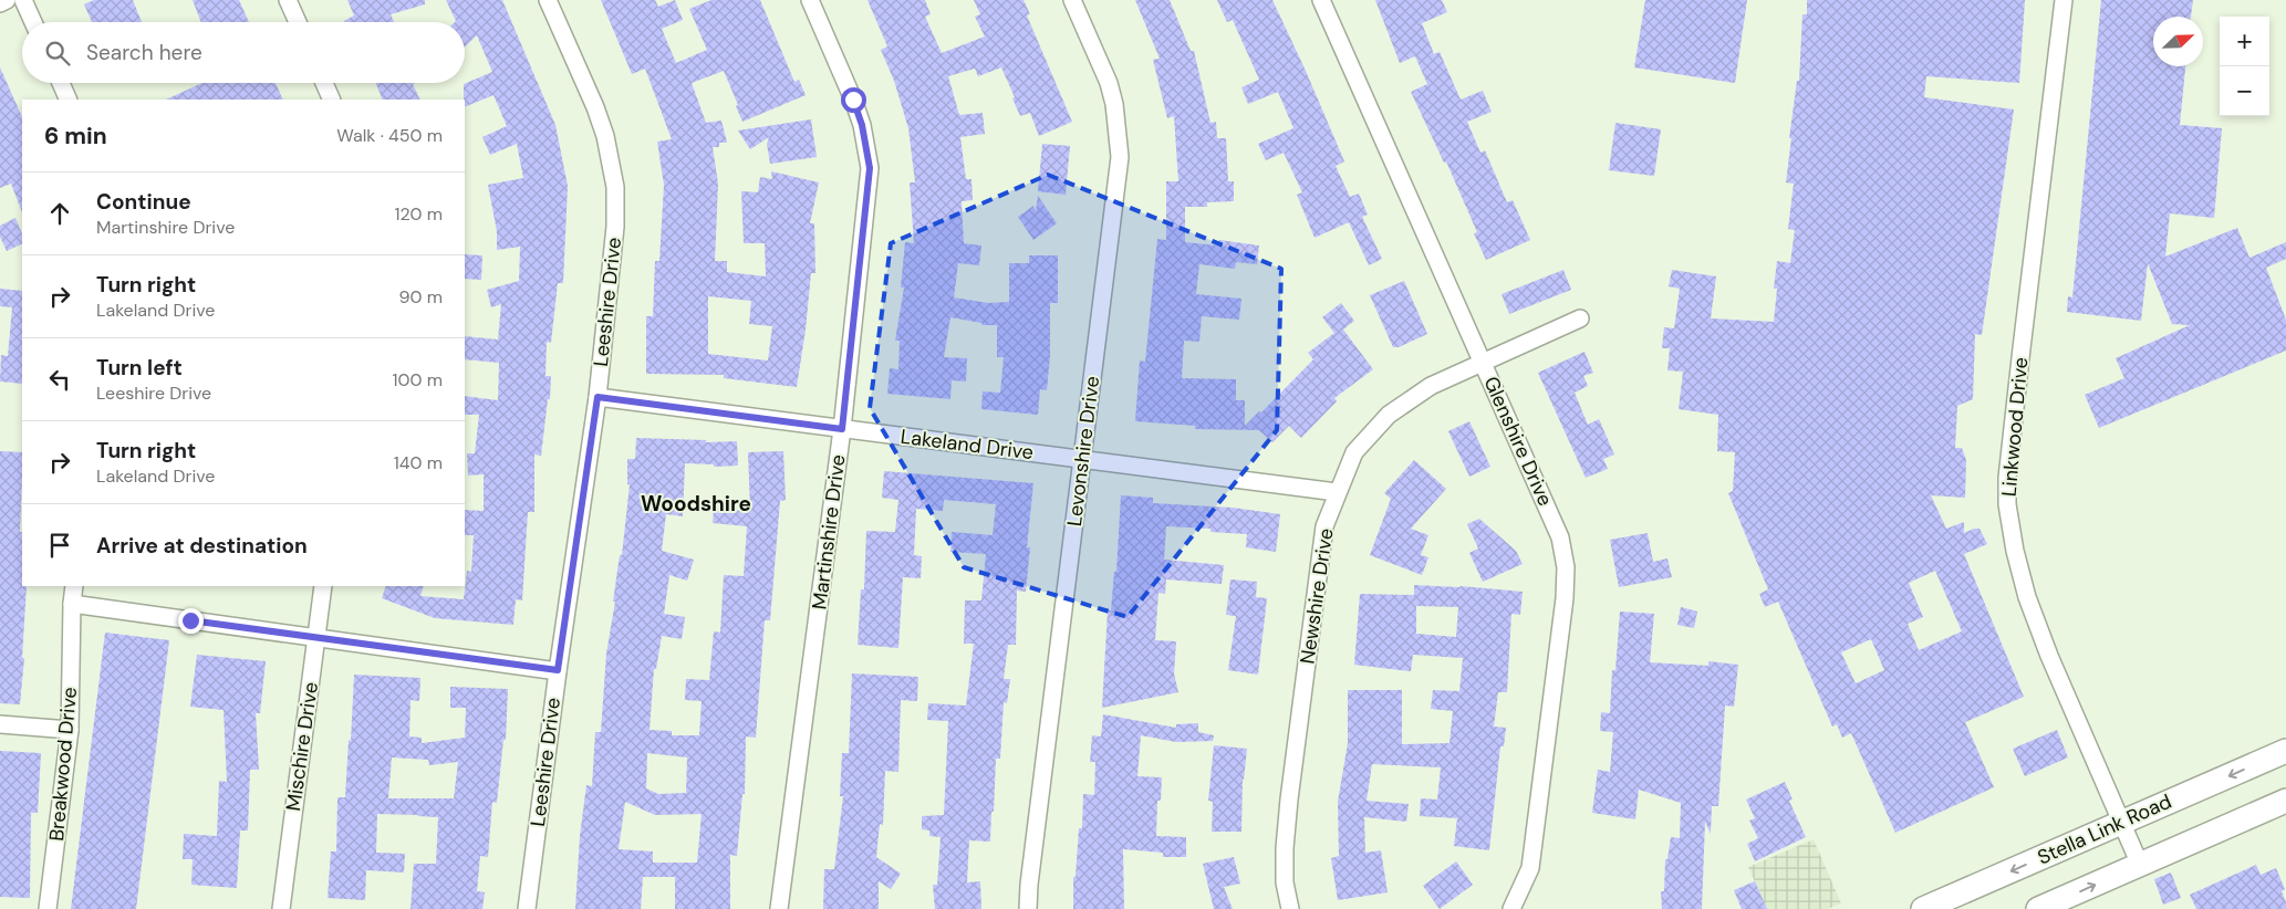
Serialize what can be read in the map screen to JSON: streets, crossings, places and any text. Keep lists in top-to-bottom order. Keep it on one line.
{"streets":{"main road":["Stella Link Road"],"street":["Leeshire Drive","Linkwood Drive","Glenshire Drive","Lakeland Drive","Levonshire Drive","Martinshire Drive","Newshire Drive","Mischire Drive","Breakwood Drive"]},"crossings":[["Leeshire Drive","Lakeland Drive"],["Linkwood Drive","Stella Link Road"],["Glenshire Drive","Newshire Drive"],["Lakeland Drive","Levonshire Drive"],["Lakeland Drive","Martinshire Drive"],["Lakeland Drive","Newshire Drive"]],"districts":["Woodshire"],"north":"top right","page":{"map_buttons":["+","−"],"search":"Search here","heading":["6 min","Walk · 450 m"],"list":[["Continue","Martinshire Drive","120 m"],["Turn right","Lakeland Drive","90 m"],["Turn left","Leeshire Drive","100 m"],["Turn right","Lakeland Drive","140 m"],"Arrive at destination"]}}
